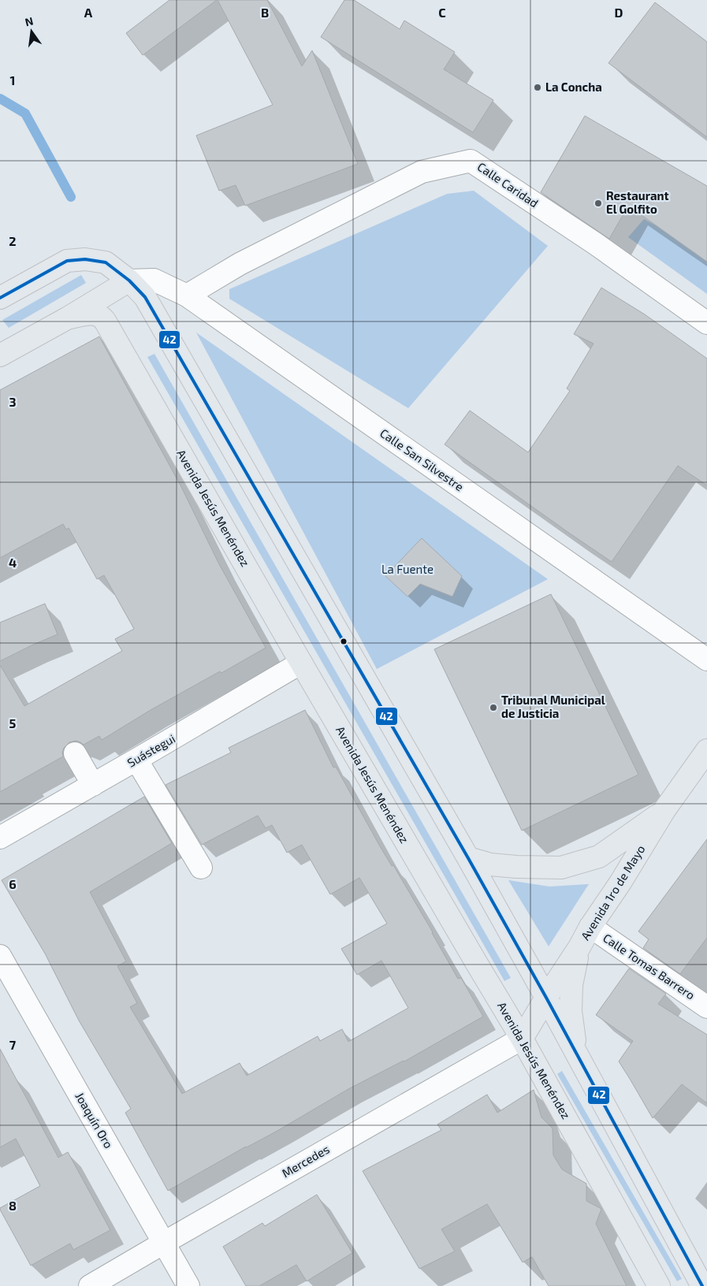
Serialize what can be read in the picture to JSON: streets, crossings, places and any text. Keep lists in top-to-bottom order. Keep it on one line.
{"streets":{"main road":["Avenida Jesús Menéndez","Avenida 1ro de Mayo"],"street":["Calle Caridad","Calle San Silvestre","Suástegui","Calle Tomas Barrero","Joaquín Oro","Mercedes"]},"crossings":[["Calle Caridad","Calle San Silvestre"],["Avenida Jesús Menéndez","Suástegui"],["Avenida Jesús Menéndez","Avenida 1ro de Mayo"],["Avenida Jesús Menéndez","Mercedes"],["Avenida 1ro de Mayo","Calle Tomas Barrero"],["Avenida 1ro de Mayo","Mercedes"],["Joaquín Oro","Mercedes"]],"parks":["La Fuente"],"places":["La Concha","Restaurant El Golfito","Tribunal Municipal de Justicia"],"lines":["transit line 42"],"north":"top","grid":{"columns":["A","B","C","D"],"rows":["1","2","3","4","5","6","7","8"]}}
